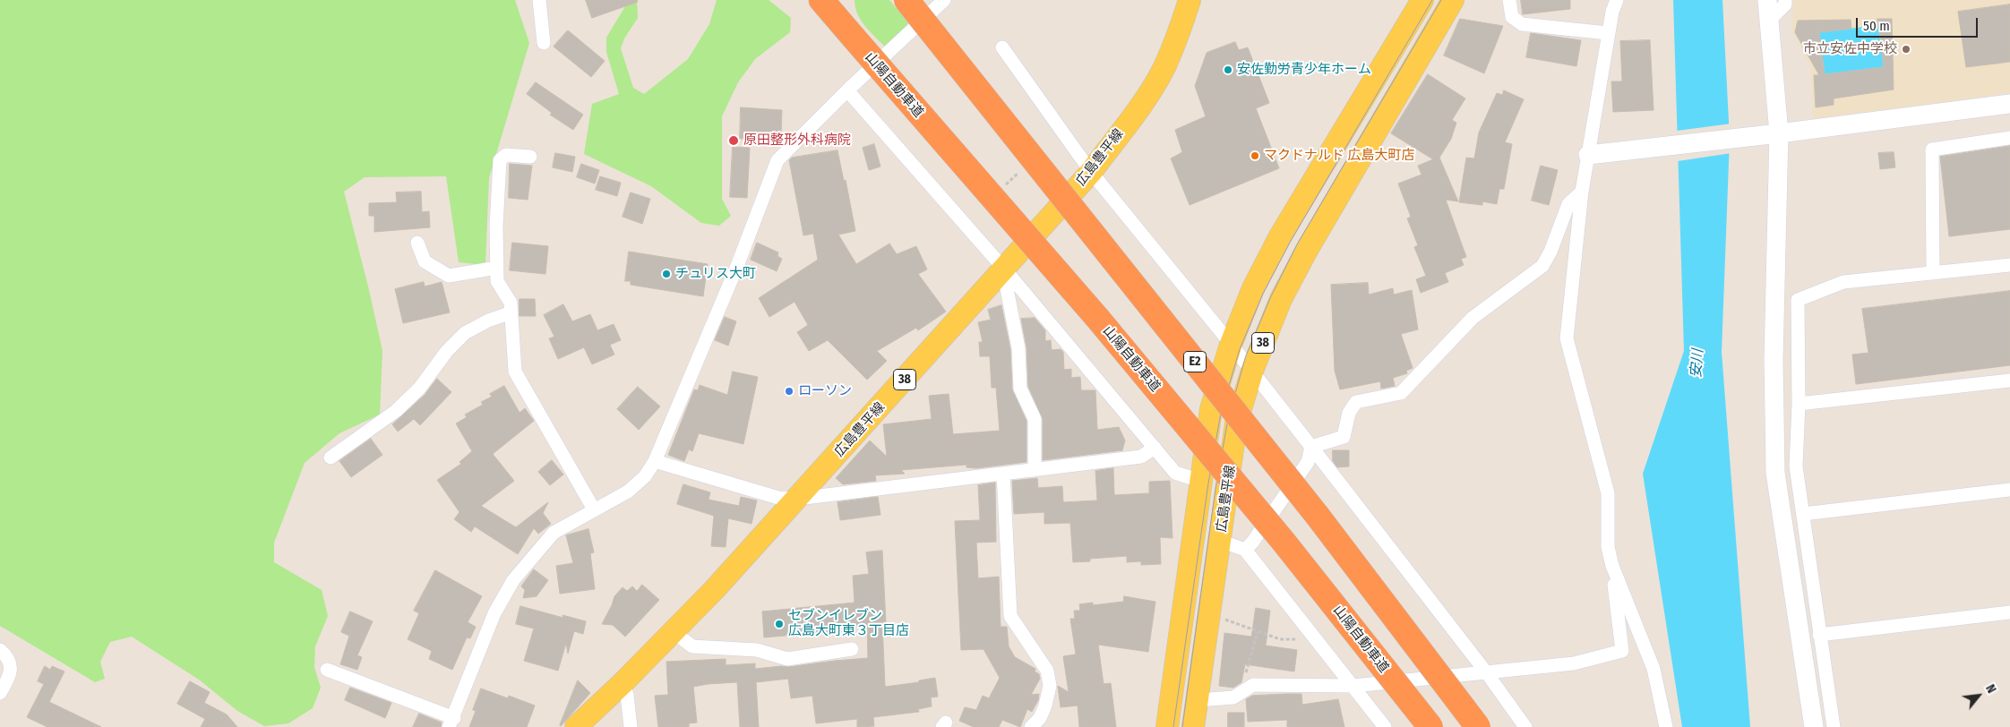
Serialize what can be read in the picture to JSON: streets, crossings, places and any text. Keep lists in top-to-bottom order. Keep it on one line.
{"streets":{"highway":["山陽自動車道","E2"],"main road":["広島豊平線","38"]},"water":["安川"],"places":["市立安佐中学校","安佐勤労青少年ホーム","原田整形外科病院","マクドナルド 広島大町店","チュリス大町","ローソン","セブンイレブン 広島大町東３丁目店"],"scale_bar":"50 m","north":"top right"}
